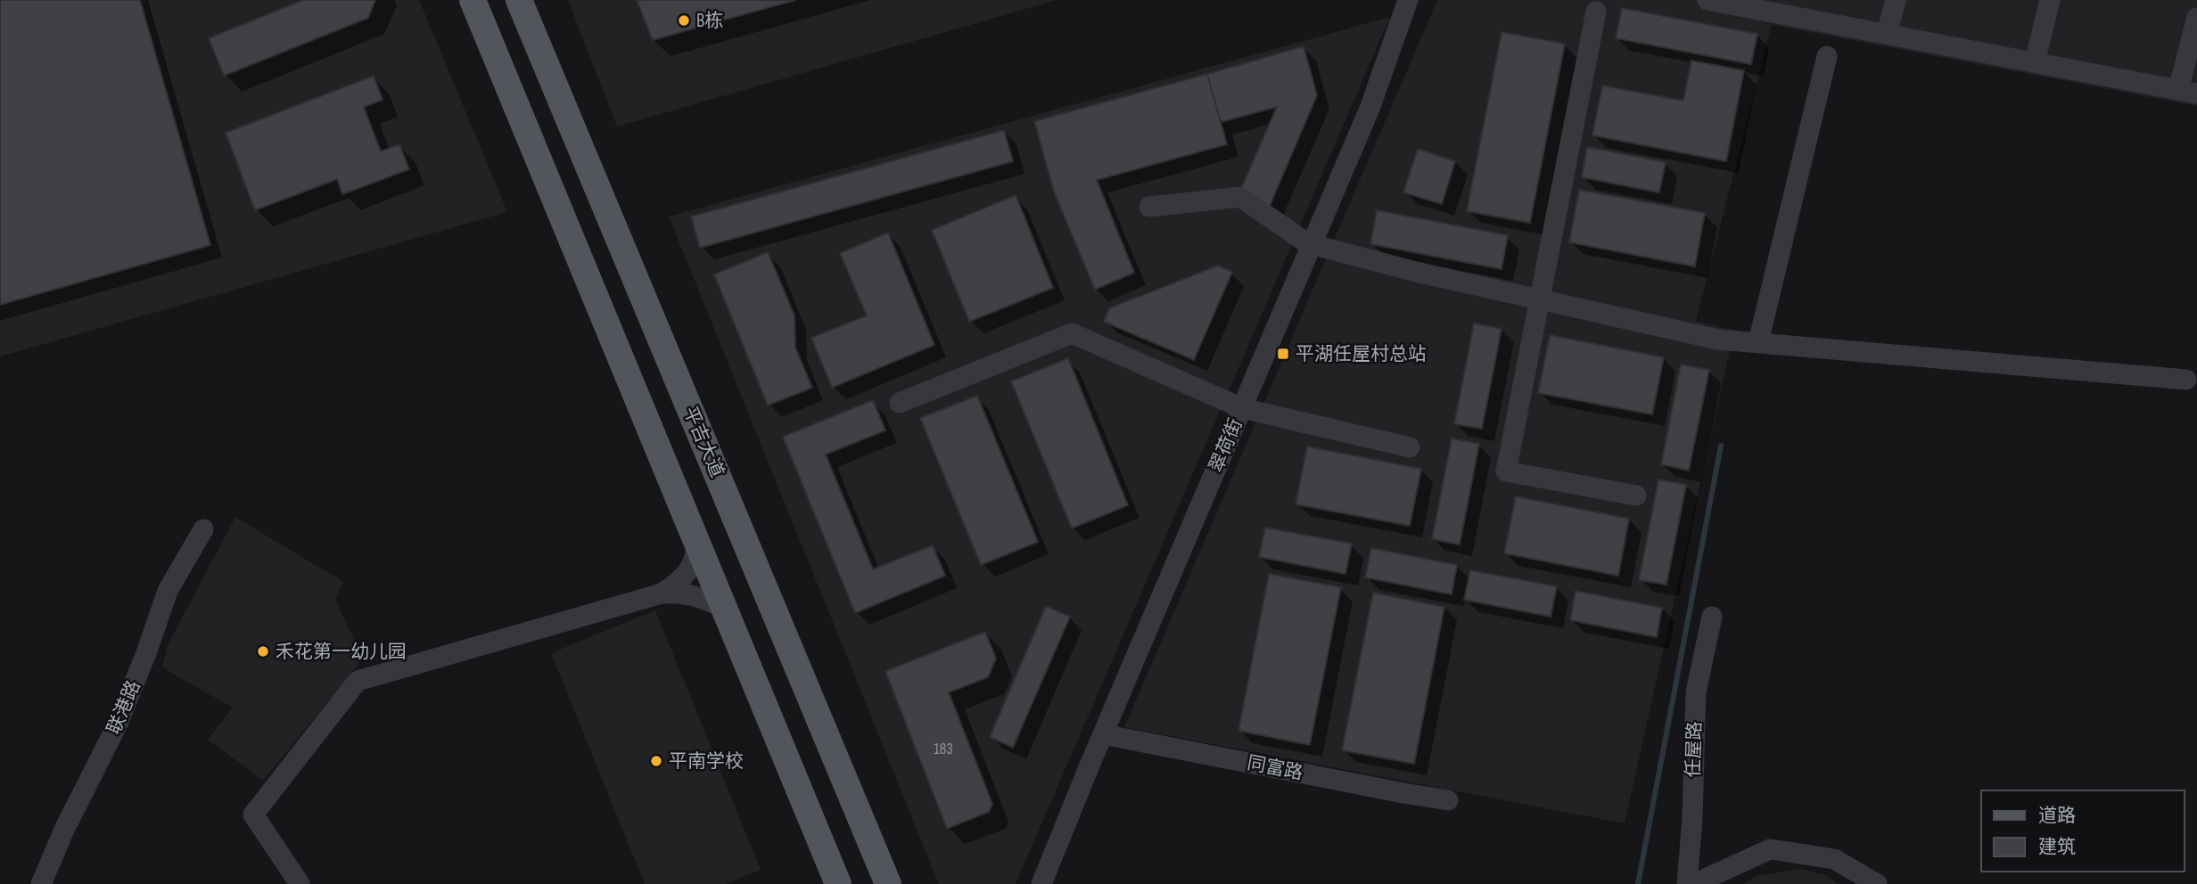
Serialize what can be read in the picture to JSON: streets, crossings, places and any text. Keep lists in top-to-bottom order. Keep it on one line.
{"streets":{"main road":["平吉大道"],"street":["翠荷街","联港路","任屋路","同富路"]},"crossings":[["翠荷街","同富路"]],"places":{"other":["B栋","禾花第一幼儿园","平南学校"],"transit":["平湖任屋村总站"]},"house_numbers":["183"],"legend":["道路","建筑"]}
